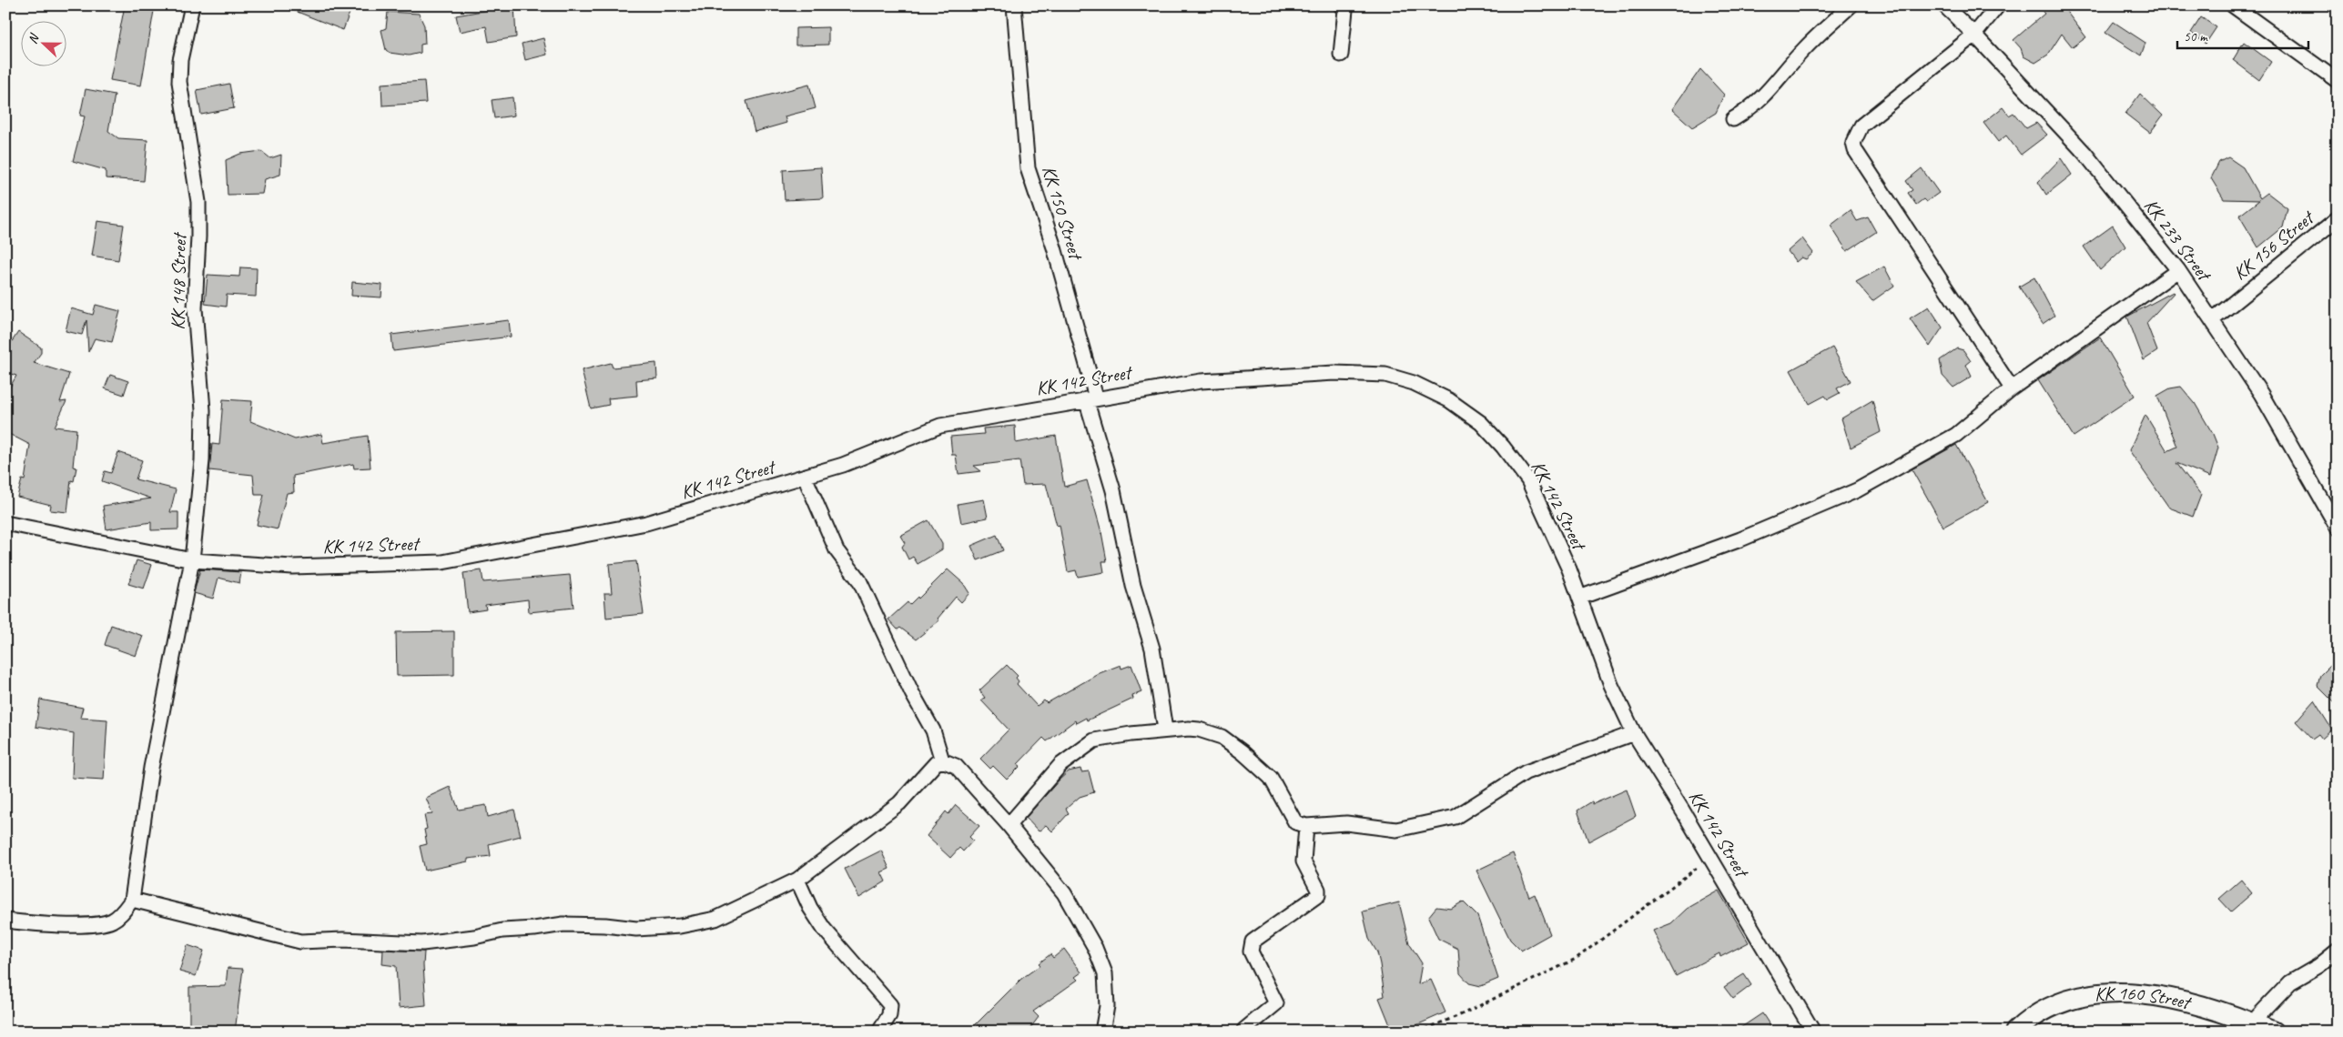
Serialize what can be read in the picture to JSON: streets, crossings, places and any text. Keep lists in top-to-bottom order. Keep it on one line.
{"streets":{"main road":["KK 160 Street"],"street":["KK 150 Street","KK 233 Street","KK 156 Street","KK 148 Street","KK 142 Street"]},"crossings":[["KK 150 Street","KK 142 Street"],["KK 233 Street","KK 156 Street"],["KK 148 Street","KK 142 Street"]],"scale_bar":"50 m","north":"left"}
